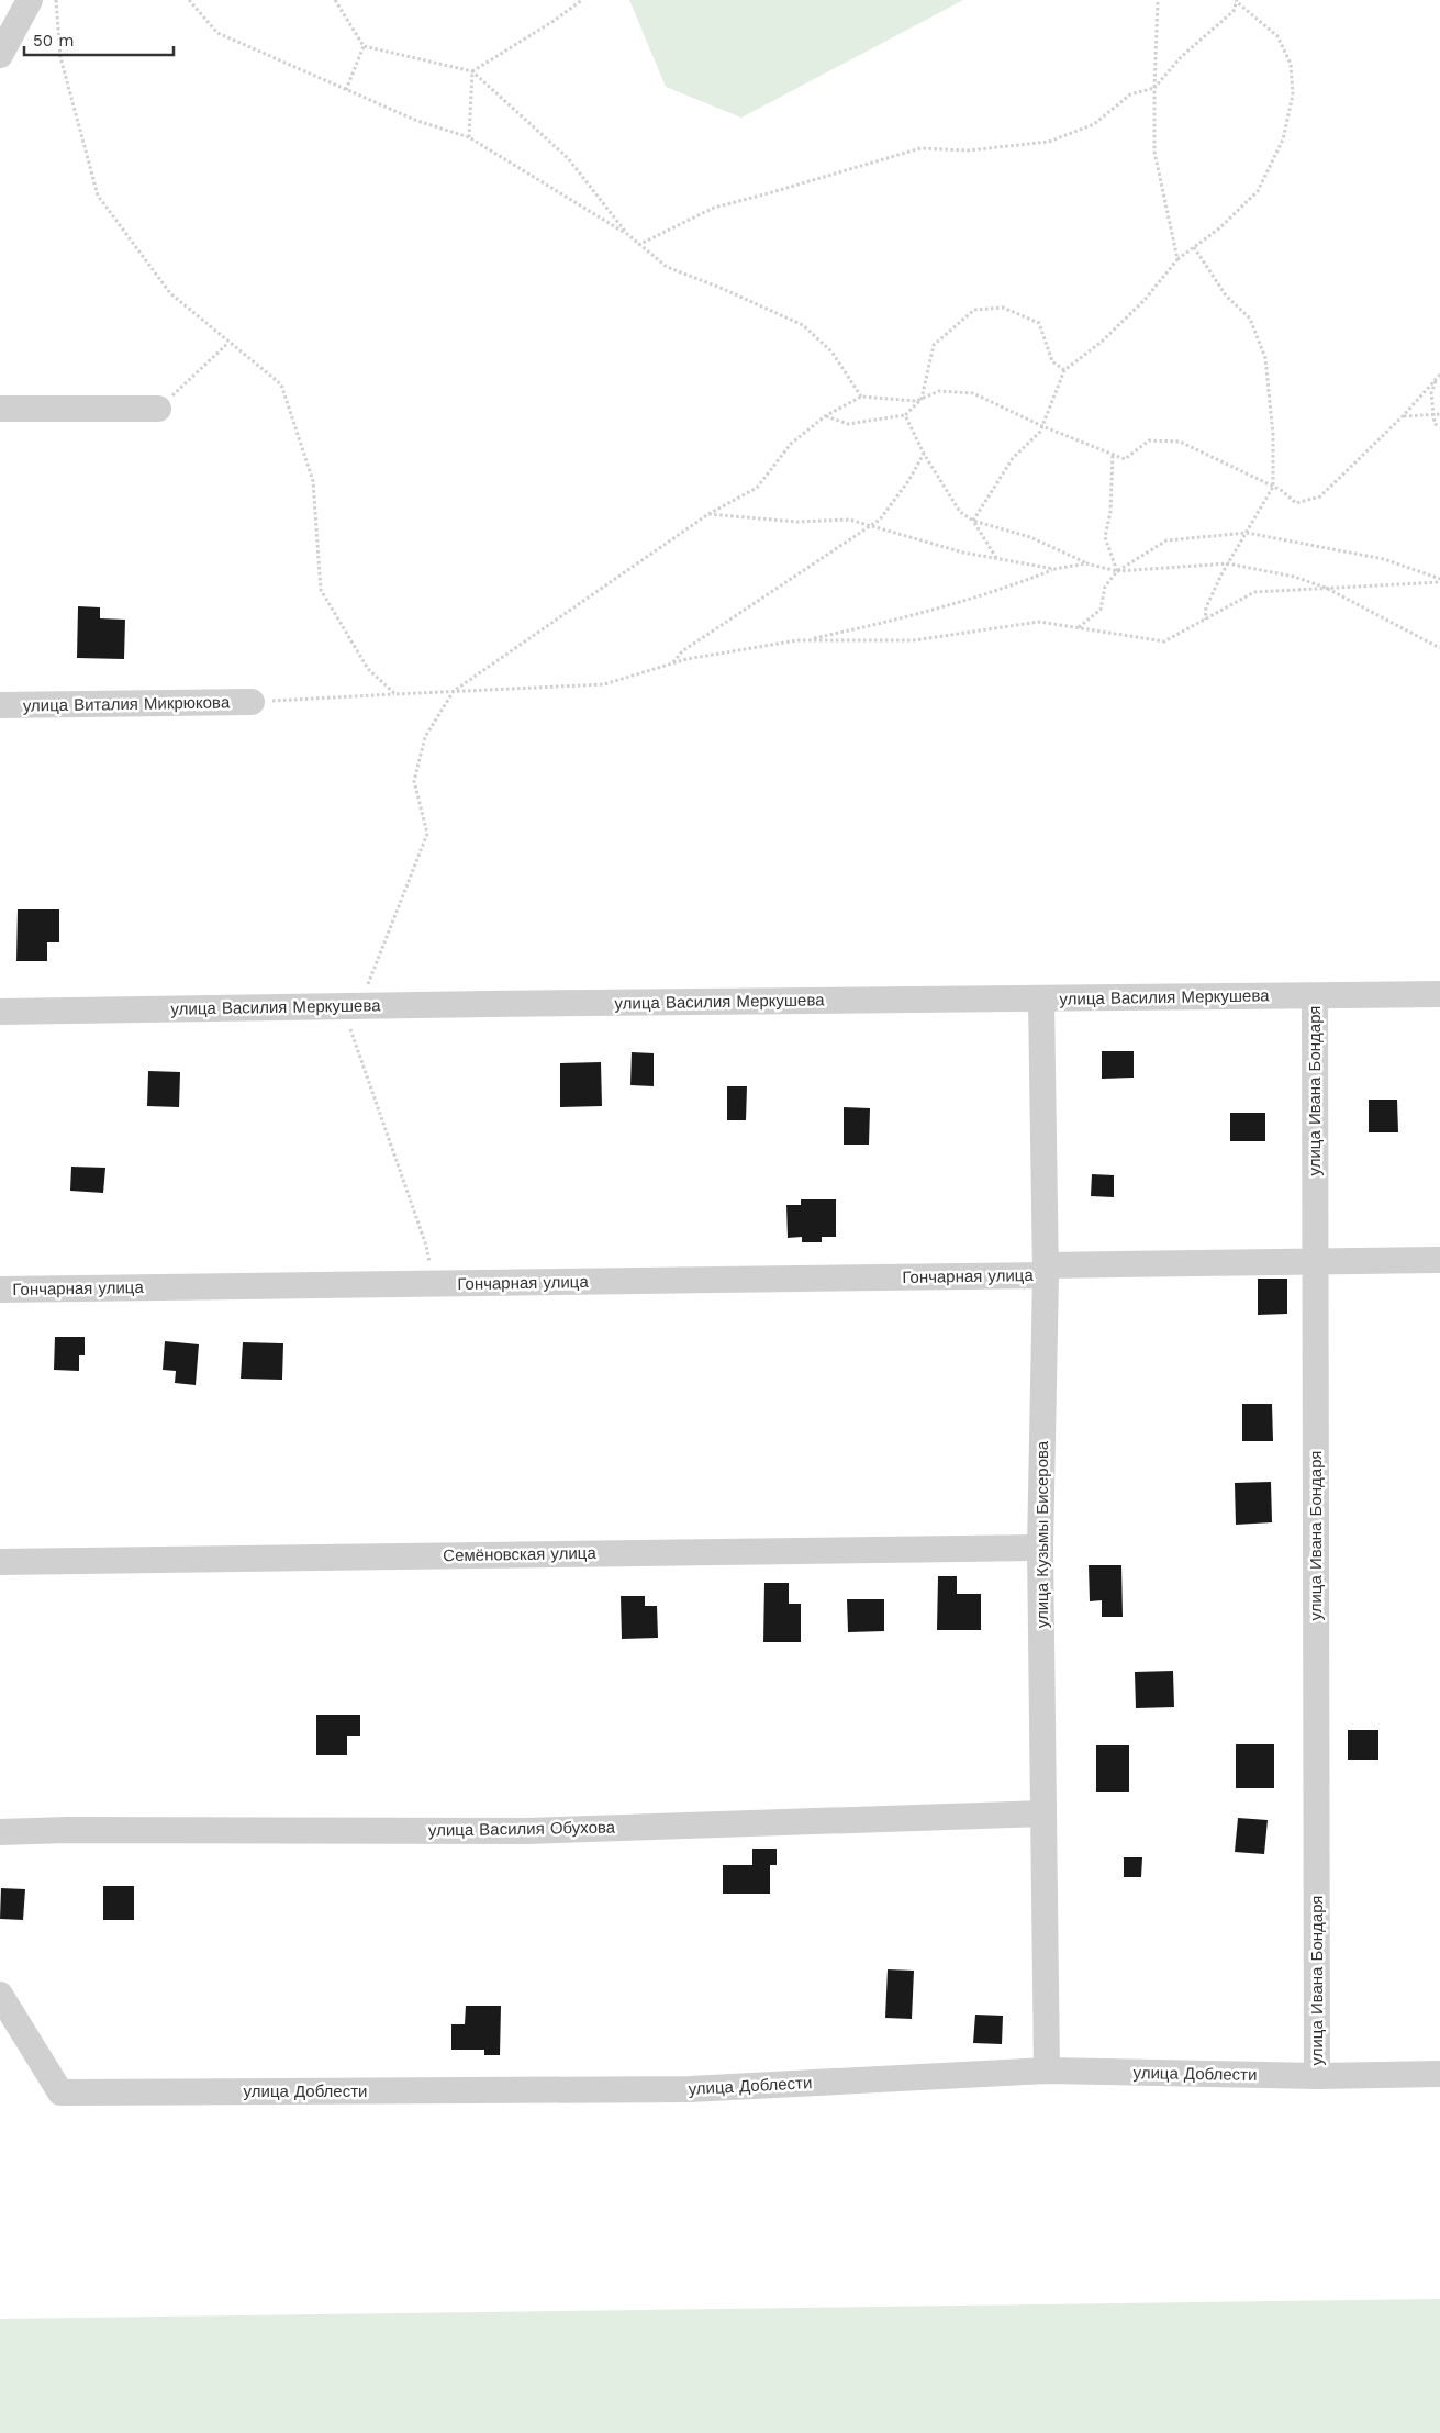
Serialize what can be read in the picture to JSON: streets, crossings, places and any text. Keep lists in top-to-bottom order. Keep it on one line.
{"streets":{"street":["улица Виталия Микрюкова","улица Василия Меркушева","улица Ивана Бондаря","Гончарная улица","улица Кузьмы Бисерова","Семёновская улица","улица Василия Обухова","улица Доблести"]},"crossings":[["улица Василия Меркушева","улица Ивана Бондаря"],["улица Василия Меркушева","улица Кузьмы Бисерова"],["улица Ивана Бондаря","Гончарная улица"],["улица Ивана Бондаря","улица Доблести"],["Гончарная улица","улица Кузьмы Бисерова"],["улица Кузьмы Бисерова","Семёновская улица"],["улица Кузьмы Бисерова","улица Василия Обухова"],["улица Кузьмы Бисерова","улица Доблести"]],"scale_bar":"50 m"}
